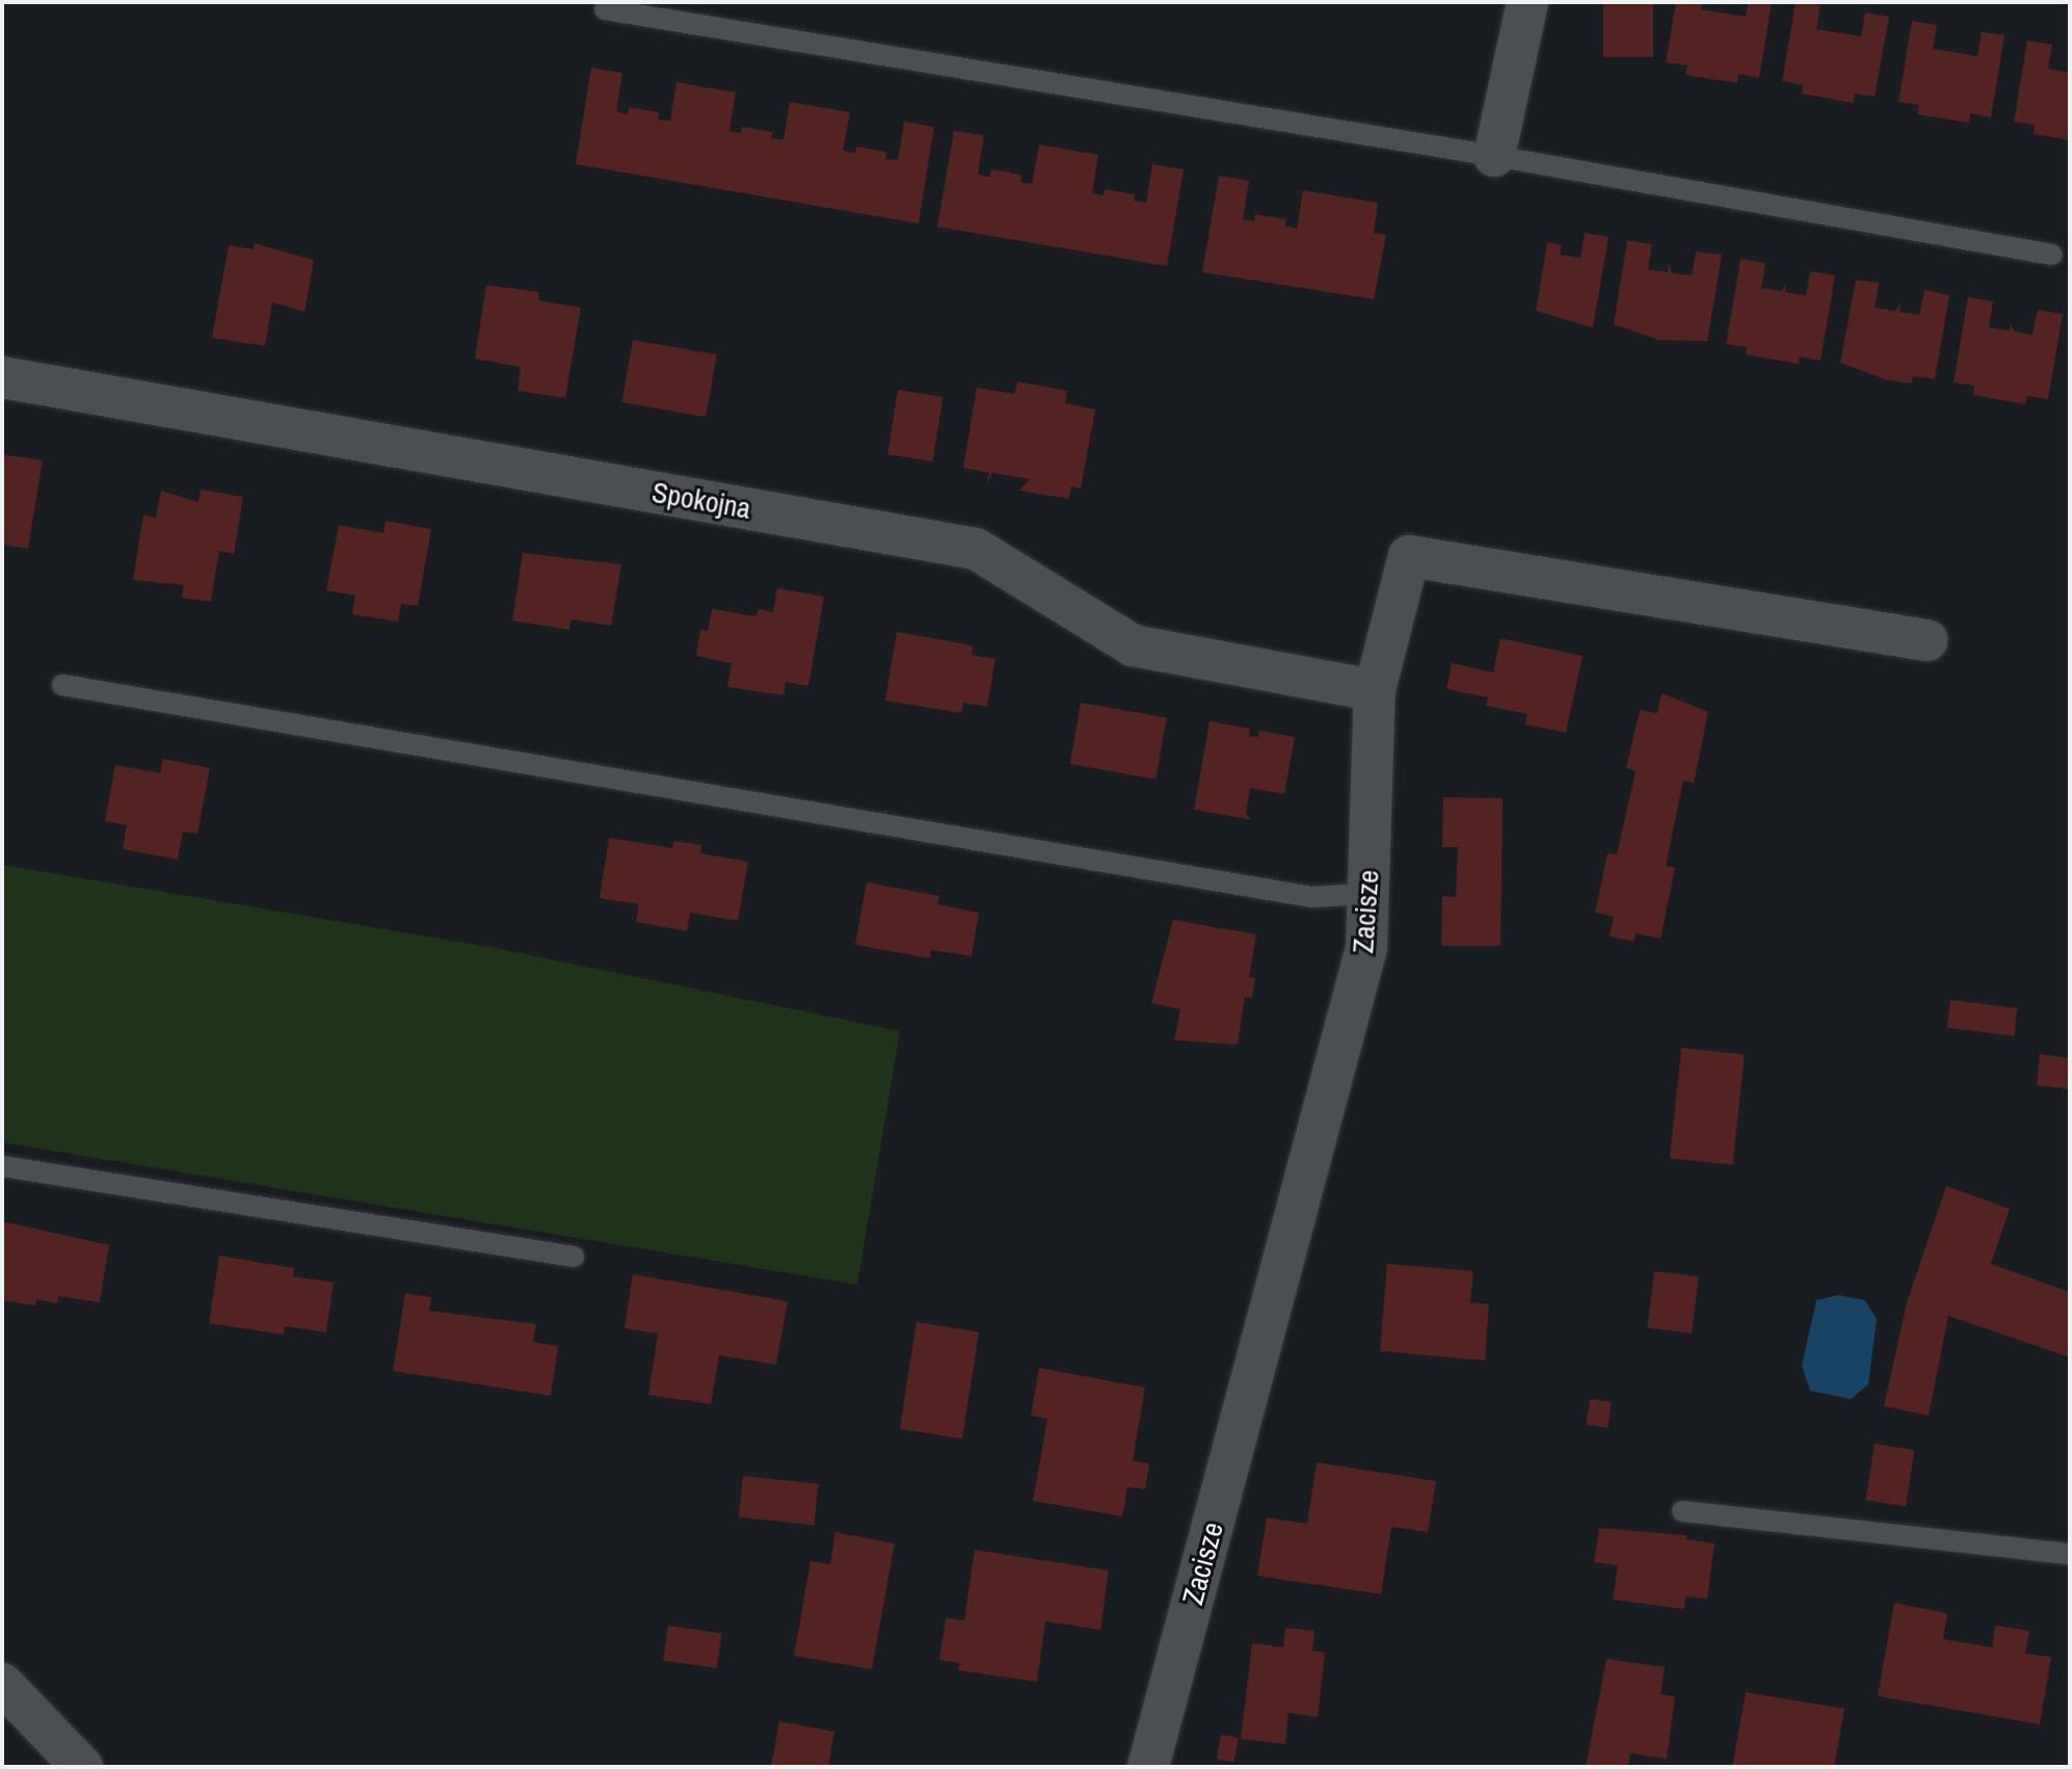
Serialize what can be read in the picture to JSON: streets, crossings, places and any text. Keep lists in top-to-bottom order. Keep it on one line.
{"streets":{"street":["Spokojna","Zacisze"]},"crossings":[["Spokojna","Zacisze"]]}
